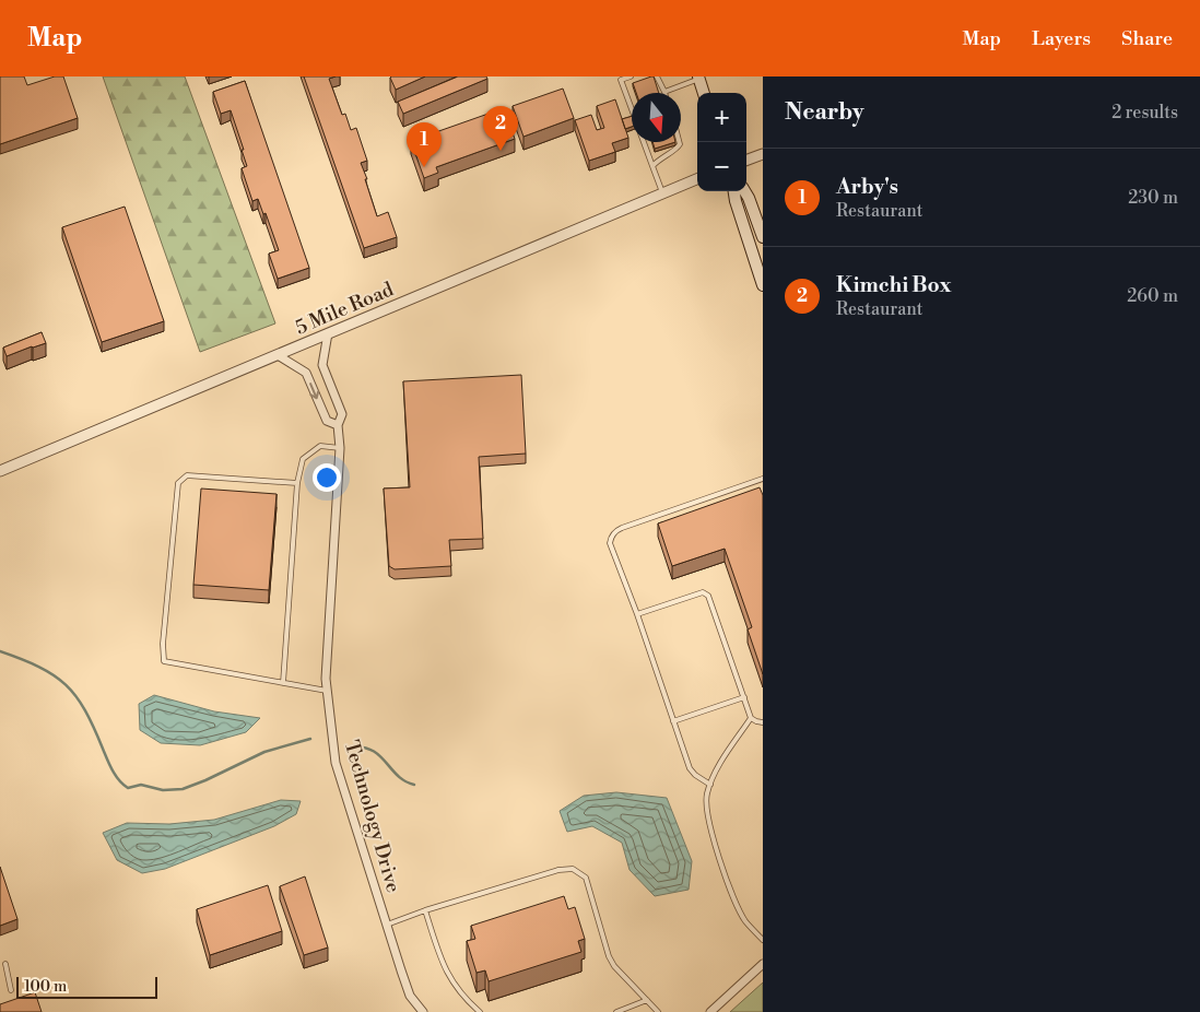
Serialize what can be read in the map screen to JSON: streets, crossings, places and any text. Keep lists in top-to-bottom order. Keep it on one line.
{"streets":{"street":["5 Mile Road","Technology Drive"]},"crossings":[["5 Mile Road","Technology Drive"]],"scale_bar":"100 m","north":"bottom","page":{"header":"Map","nav":["Map","Layers","Share"],"heading":["Nearby","2 results"],"map_buttons":["+","−"],"pins":["2","1"],"list":[{"mark":"1","name":"Arby's","note":"Restaurant","value":"230 m"},{"mark":"2","name":"Kimchi Box","note":"Restaurant","value":"260 m"}],"scale":"100 m"}}
